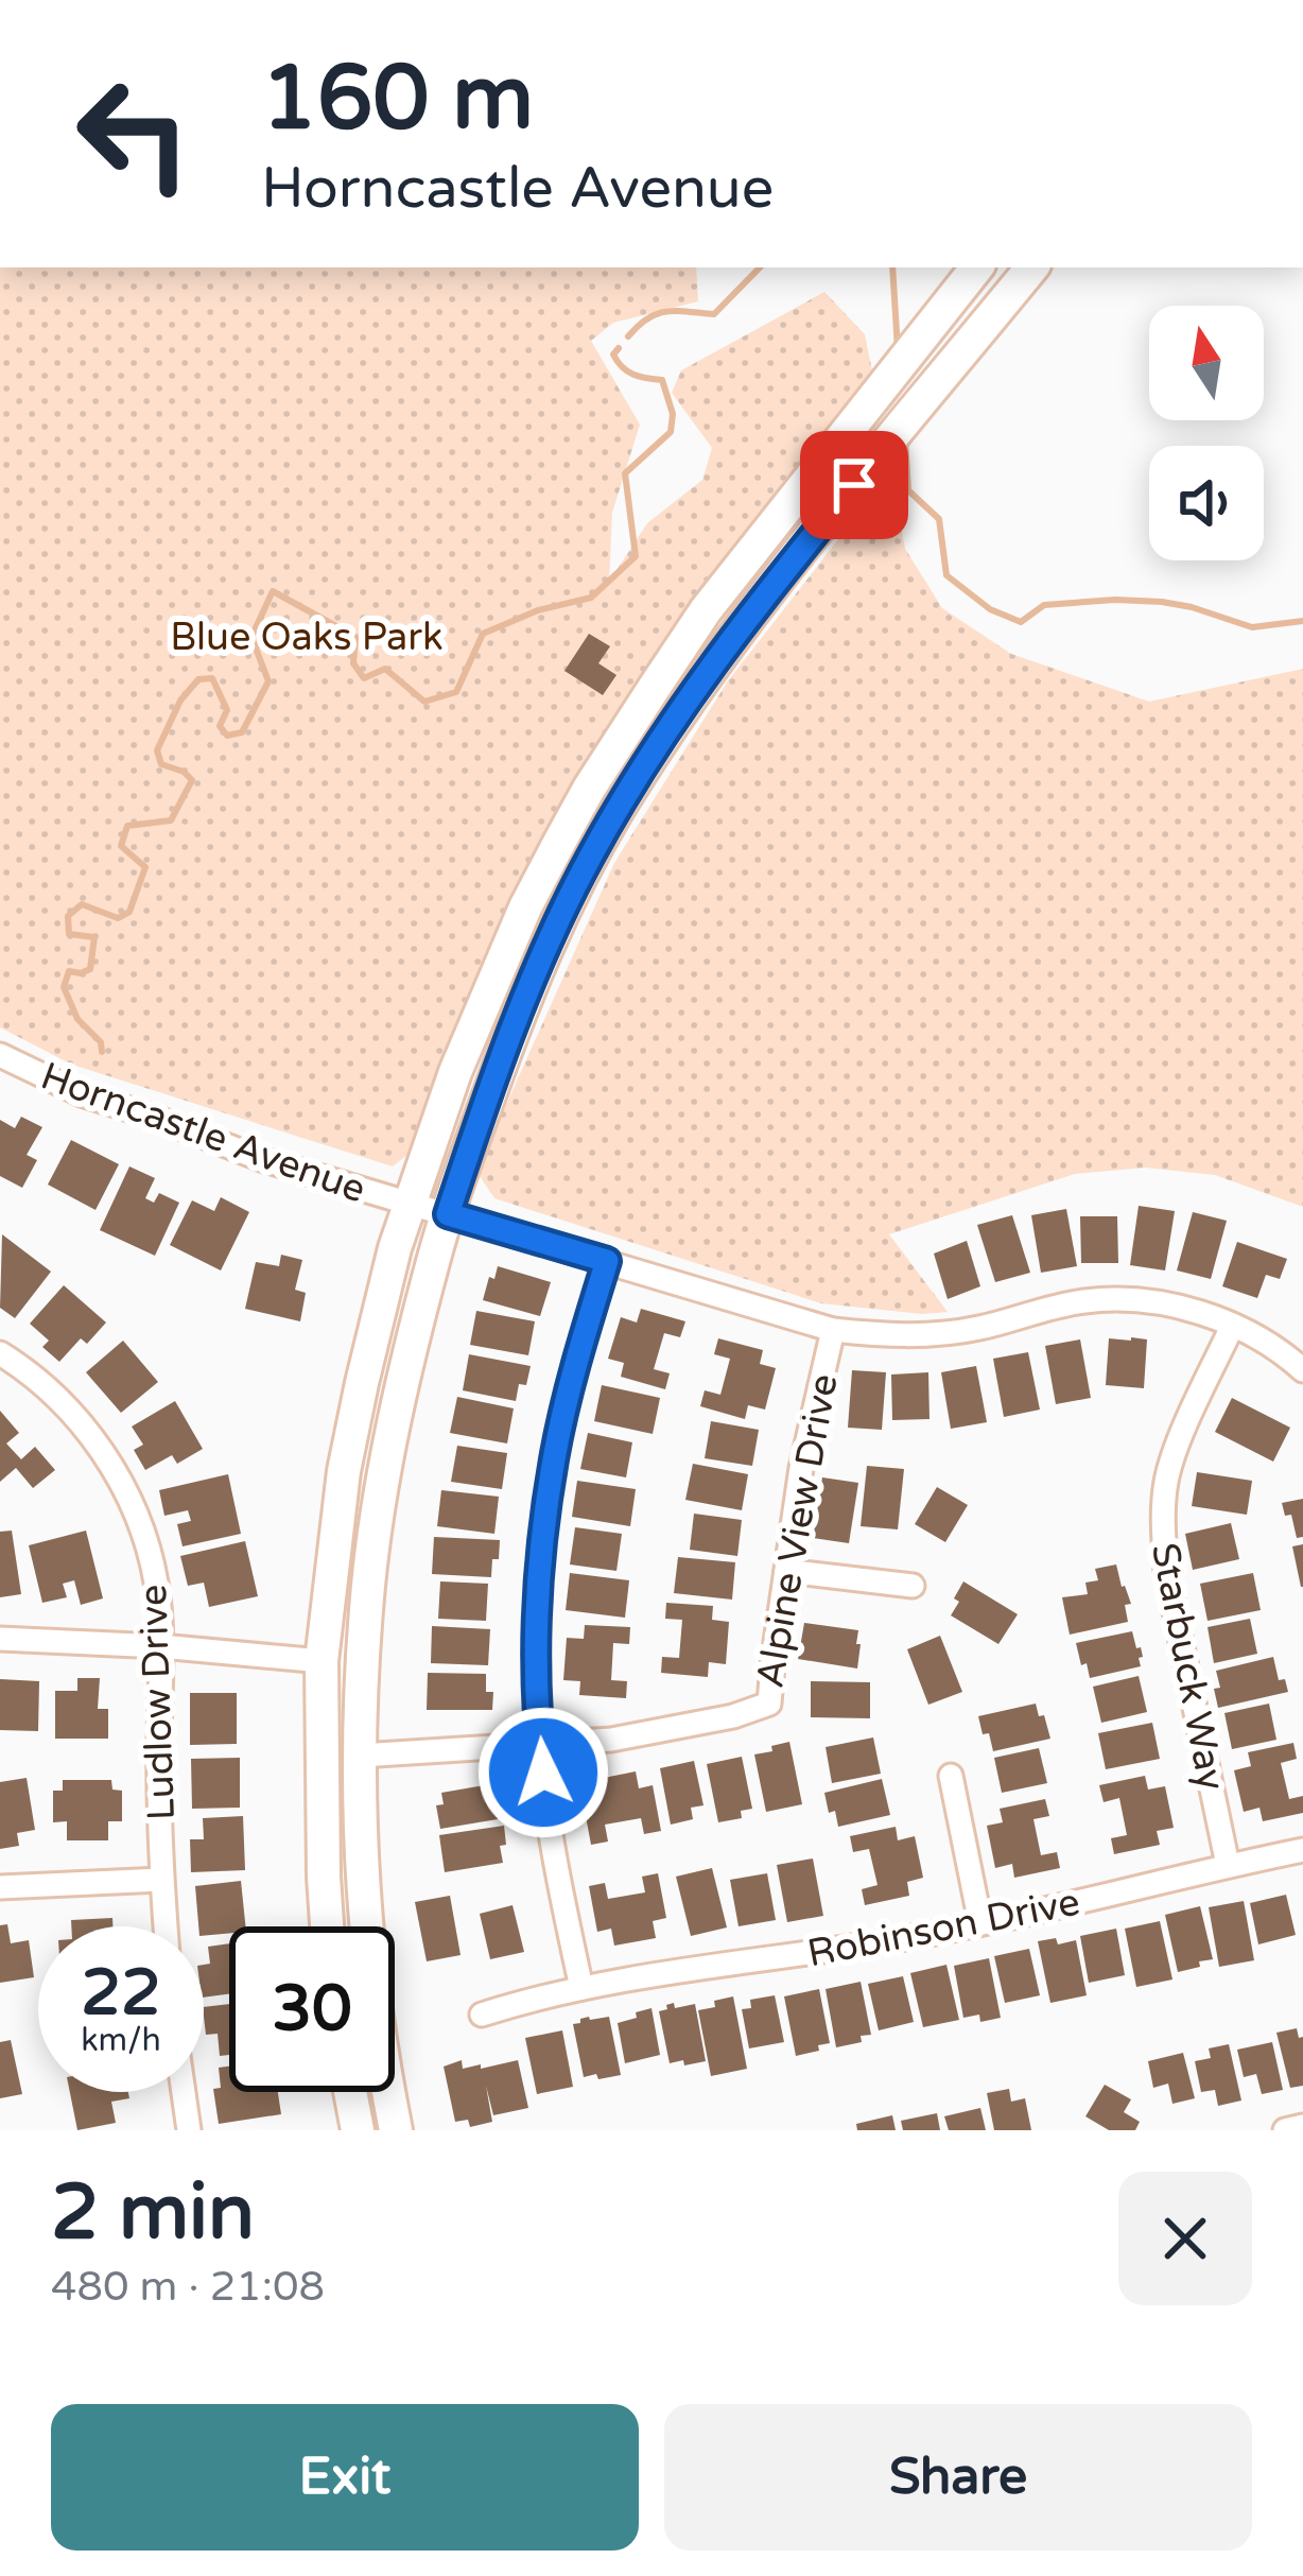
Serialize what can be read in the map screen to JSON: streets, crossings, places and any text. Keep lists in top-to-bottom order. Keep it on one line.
{"streets":{"street":["Horncastle Avenue","Alpine View Drive","Starbuck Way","Ludlow Drive","Robinson Drive"]},"crossings":[["Starbuck Way","Robinson Drive"]],"parks":["Blue Oaks Park"],"north":"top","page":{"turn":["160 m","Horncastle Avenue"],"speed":"22 km/h","limit":"30","heading":["2 min","480 m · 21:08"],"buttons":["Exit","Share"]}}
